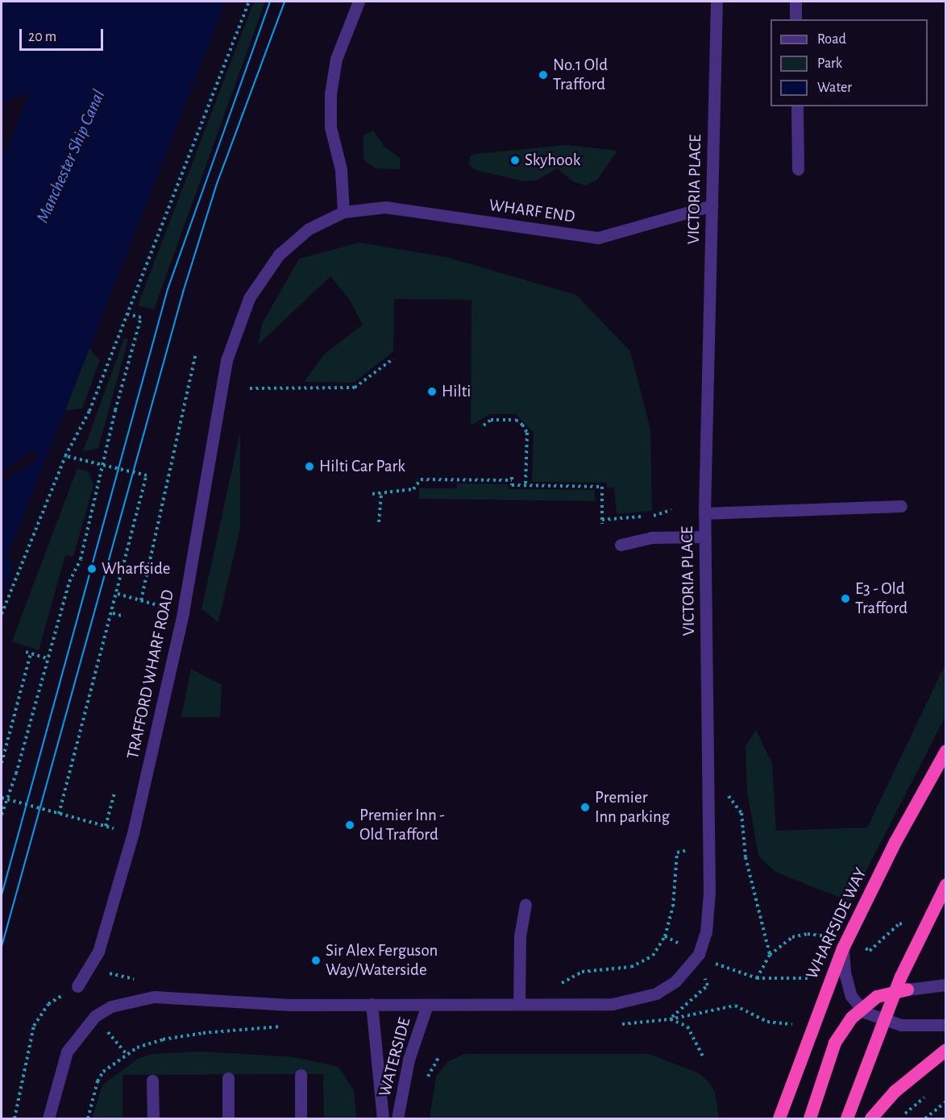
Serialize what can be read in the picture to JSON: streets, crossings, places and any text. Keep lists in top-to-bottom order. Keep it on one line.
{"streets":{"highway":["WHARFSIDE WAY"],"street":["VICTORIA PLACE","WHARF END","TRAFFORD WHARF ROAD","WATERSIDE"]},"crossings":[["VICTORIA PLACE","WHARF END"],["VICTORIA PLACE","WATERSIDE"],["WHARF END","TRAFFORD WHARF ROAD"]],"water":["Manchester Ship Canal"],"places":["No.1 Old Trafford","Skyhook","Hilti","Hilti Car Park","Wharfside","E3 - Old Trafford","Premier Inn parking","Premier Inn - Old Trafford","Sir Alex Ferguson Way/Waterside"],"legend":["Road","Park","Water"],"scale_bar":"20 m"}
